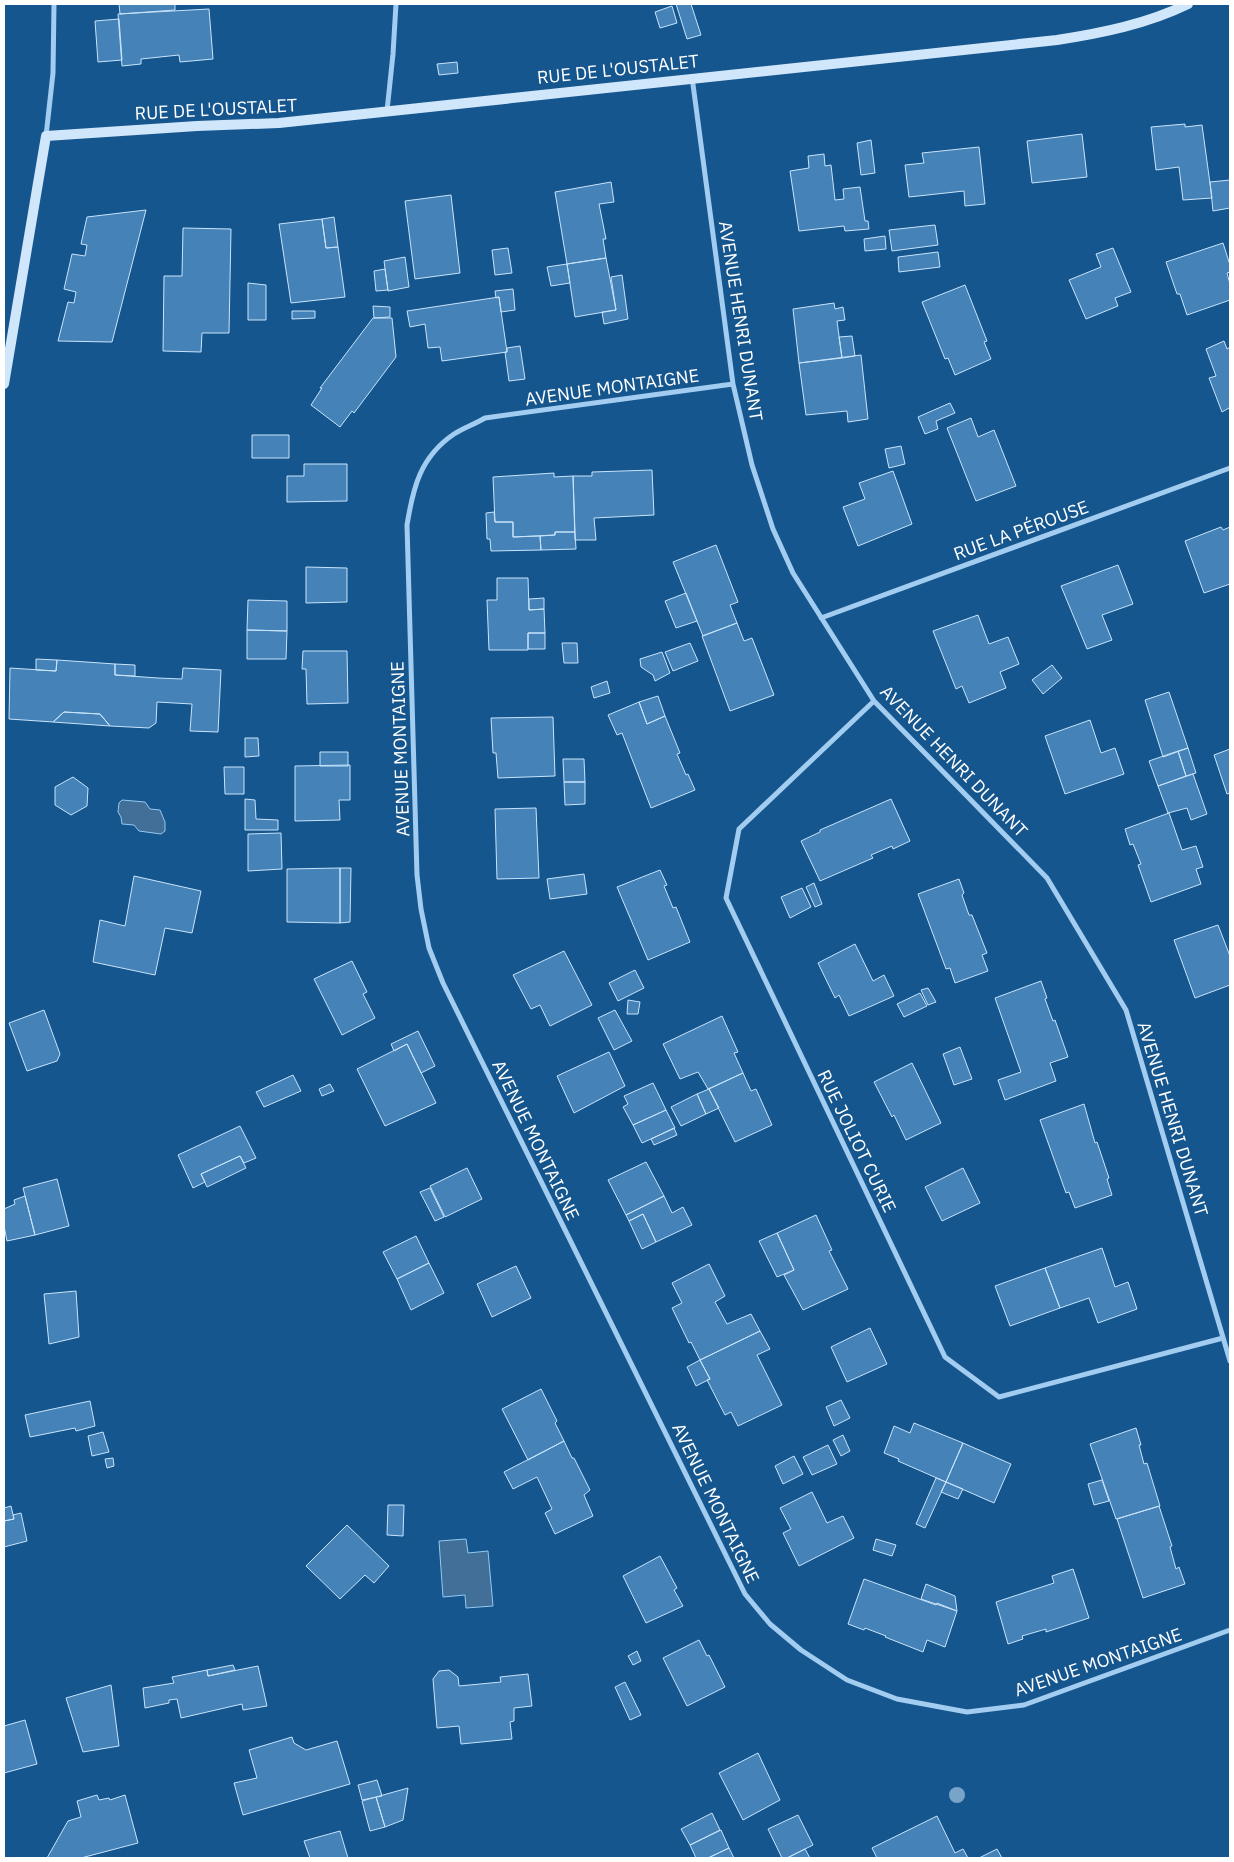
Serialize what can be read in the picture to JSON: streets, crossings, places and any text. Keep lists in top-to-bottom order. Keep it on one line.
{"streets":{"street":["RUE DE L'OUSTALET","AVENUE HENRI DUNANT","AVENUE MONTAIGNE","RUE LA PÉROUSE","RUE JOLIOT CURIE"]},"crossings":[["RUE DE L'OUSTALET","AVENUE HENRI DUNANT"],["AVENUE HENRI DUNANT","AVENUE MONTAIGNE"],["AVENUE HENRI DUNANT","RUE LA PÉROUSE"],["AVENUE HENRI DUNANT","RUE JOLIOT CURIE"]]}
